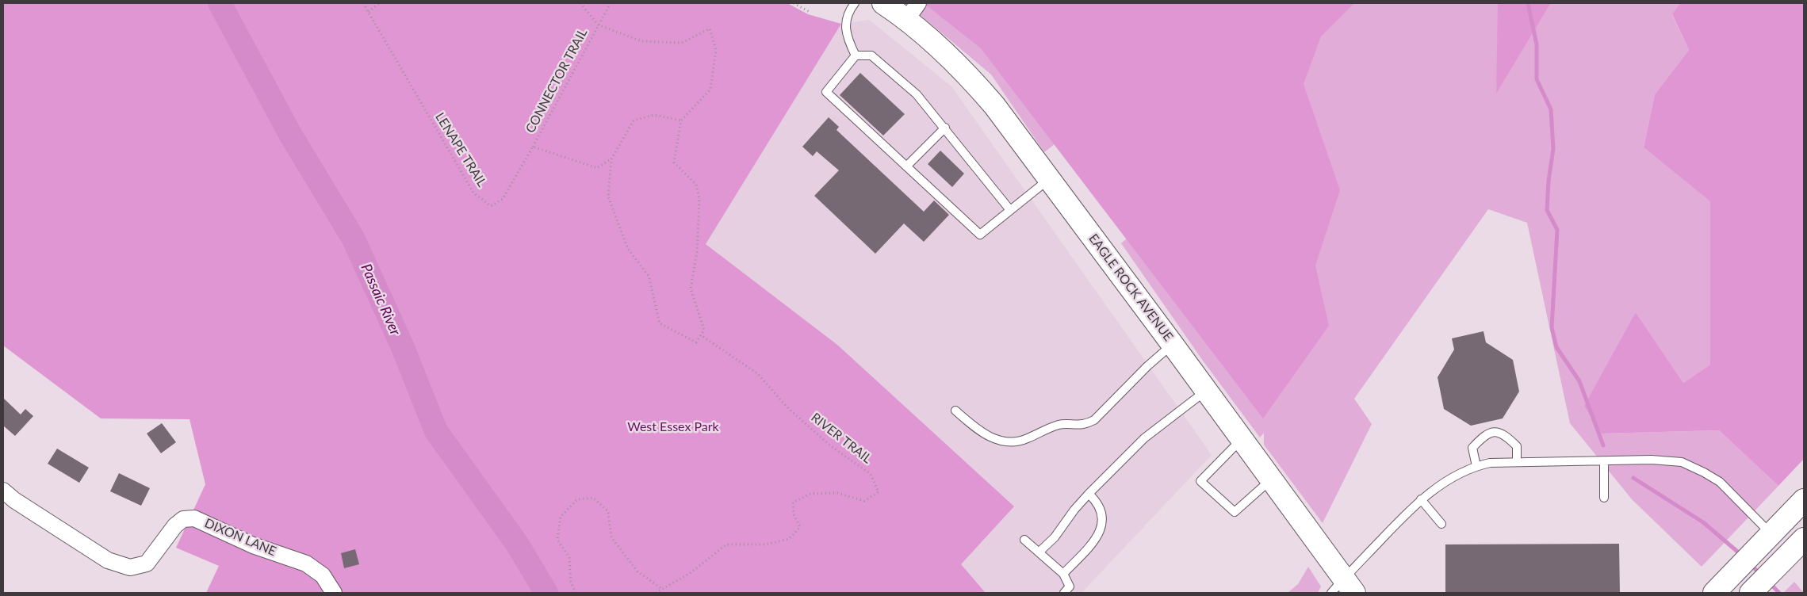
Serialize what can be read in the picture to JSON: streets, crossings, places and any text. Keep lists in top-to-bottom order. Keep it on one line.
{"streets":{"main road":["EAGLE ROCK AVENUE"],"street":["DIXON LANE"],"path":["CONNECTOR TRAIL","LENAPE TRAIL","RIVER TRAIL"]},"crossings":[["CONNECTOR TRAIL","LENAPE TRAIL"]],"water":["Passaic River"],"parks":["West Essex Park"]}
